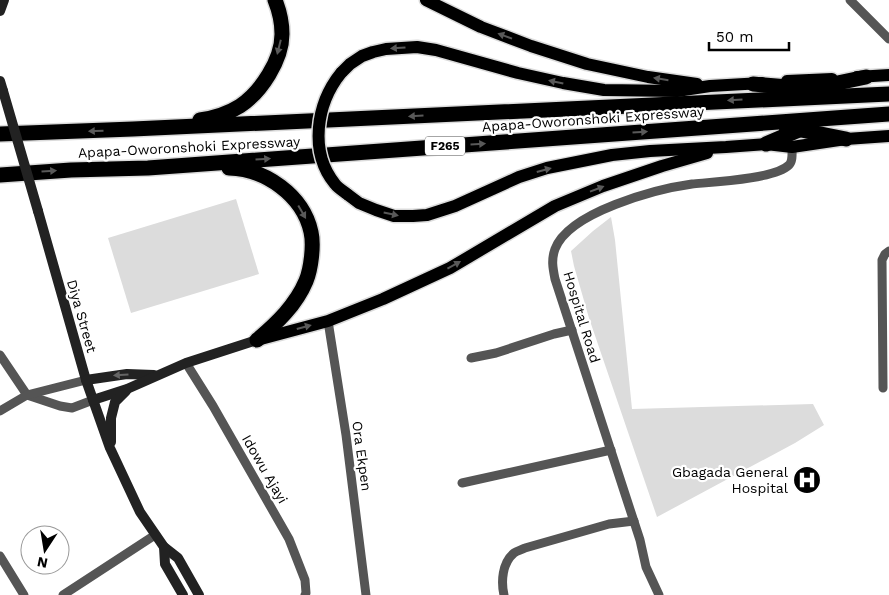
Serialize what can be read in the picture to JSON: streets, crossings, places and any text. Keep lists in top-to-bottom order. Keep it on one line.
{"streets":{"highway":["Apapa-Oworonshoki Expressway","F265"],"main road":["Diya Street"],"street":["Hospital Road","Ora Ekpen","Idowu Ajayi"]},"places":{"hospital":["Gbagada General Hospital"]},"scale_bar":"50 m","north":"bottom"}
